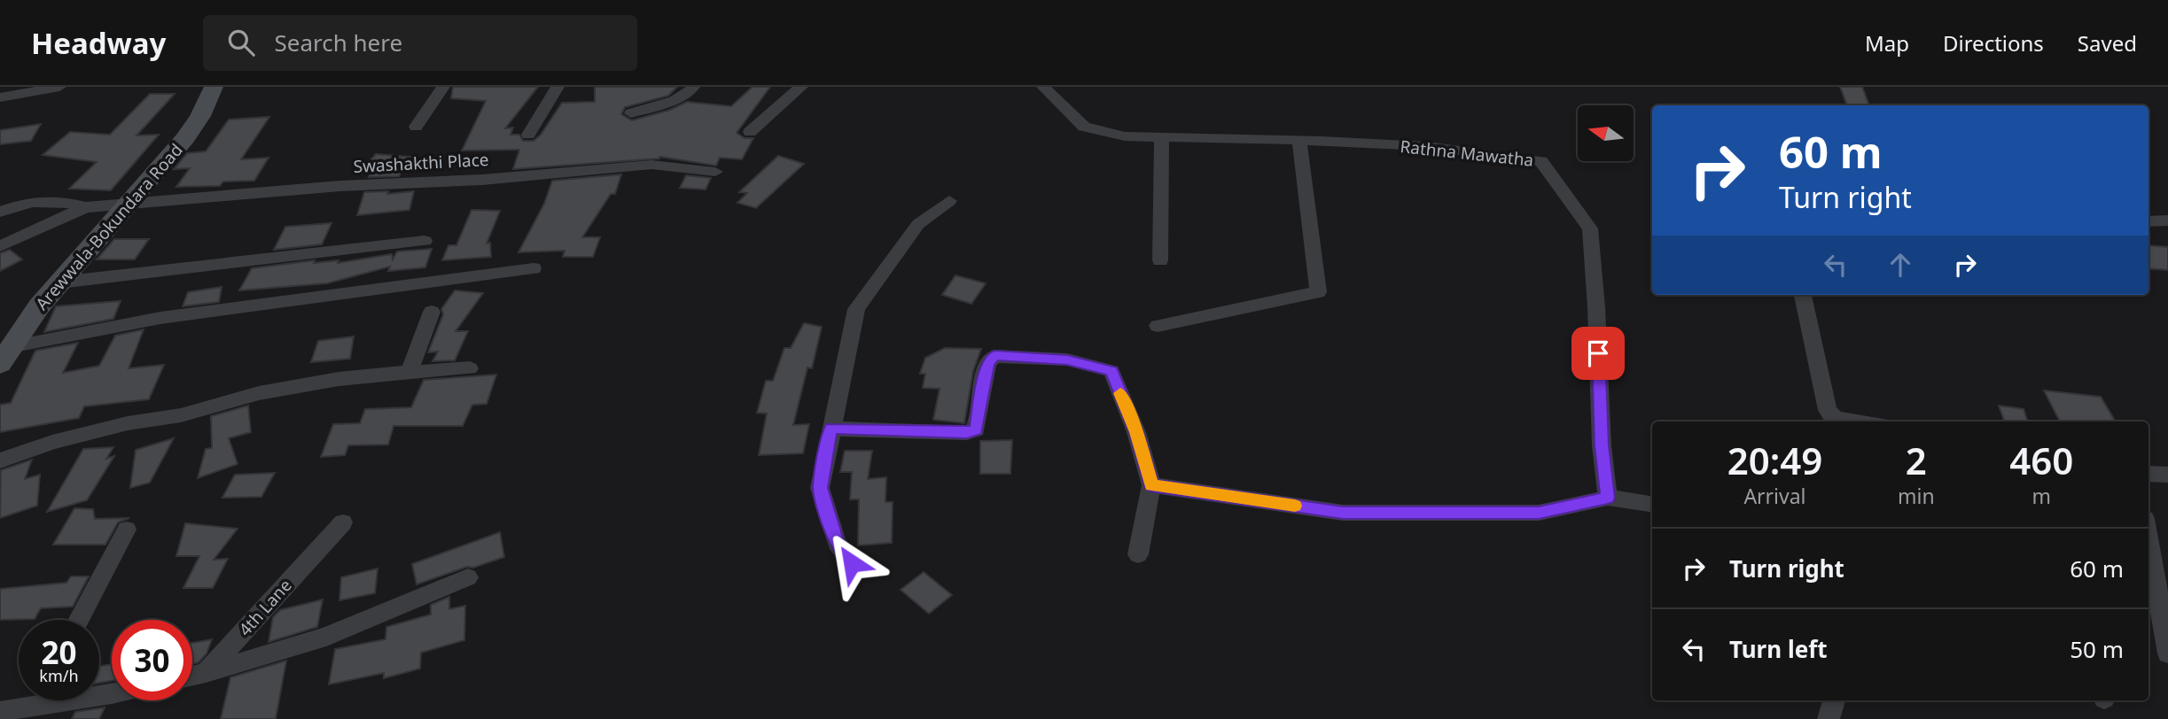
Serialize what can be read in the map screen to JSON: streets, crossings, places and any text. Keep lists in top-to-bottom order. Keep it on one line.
{"streets":{"street":["Rathna Mawatha","Swashakthi Place","Arewwala-Bokundara Road","4th Lane"]},"crossings":[["Swashakthi Place","Arewwala-Bokundara Road"]],"north":"left","page":{"header":"Headway","search":"Search here","nav":["Map","Directions","Saved"],"turn":["60 m","Turn right"],"eta":["20:49","Arrival","2","min","460","m"],"list":[{"name":"Turn right","value":"60 m"},{"name":"Turn left","value":"50 m"}],"speed":"20 km/h","limit":"30"}}
